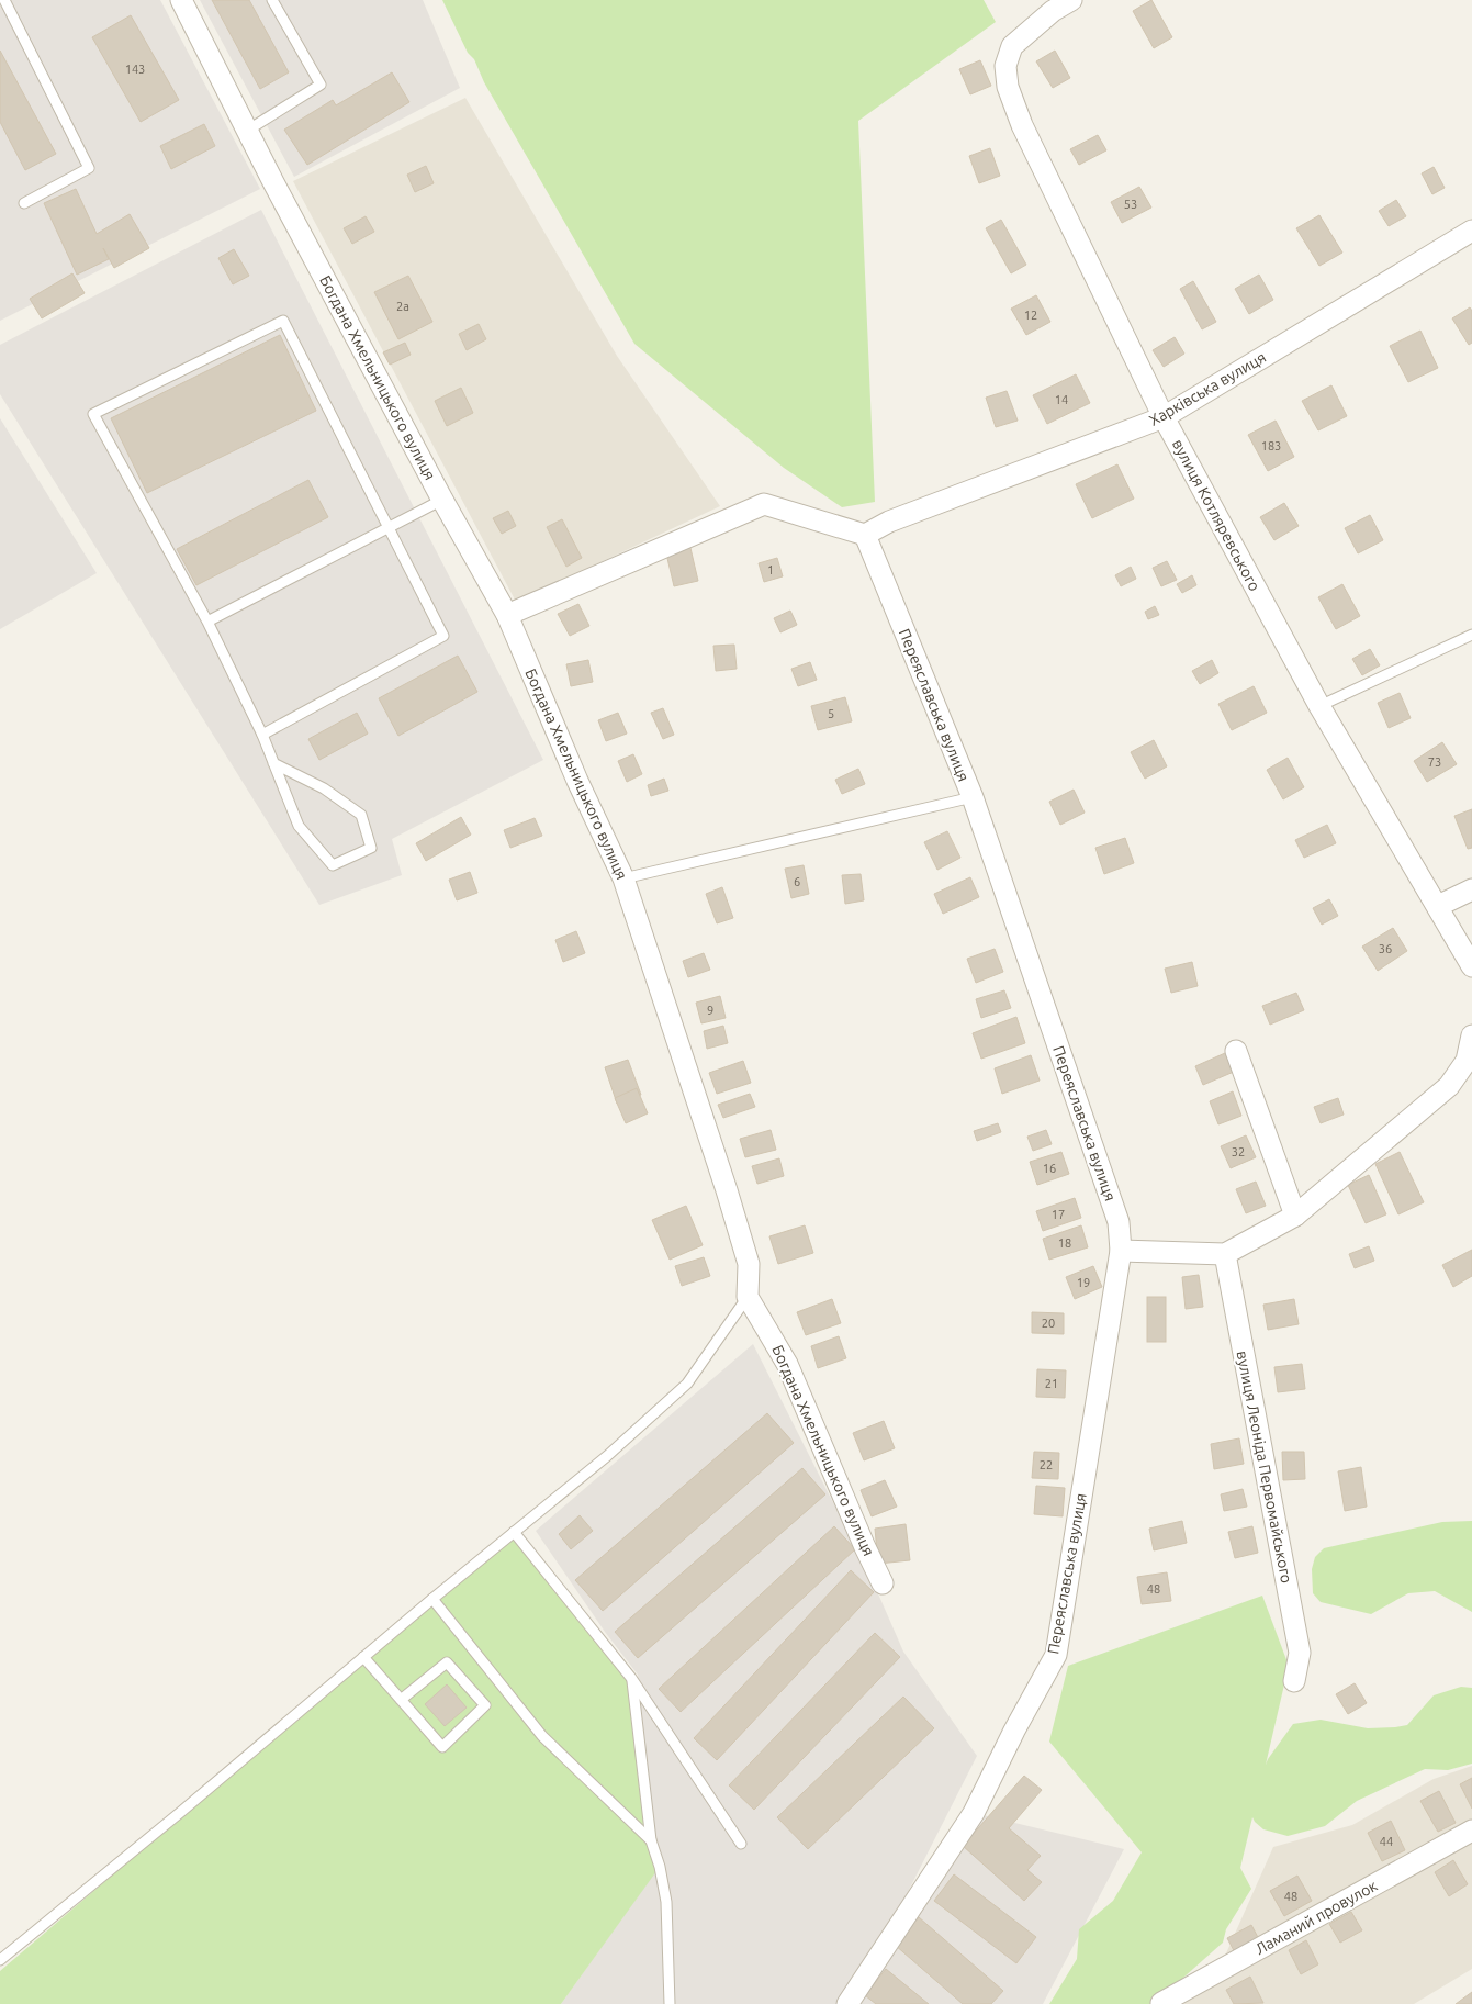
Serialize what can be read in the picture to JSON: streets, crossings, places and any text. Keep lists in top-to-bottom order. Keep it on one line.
{"streets":{"street":["Богдана Хмельницького вулиця","Харківська вулиця","вулиця Котляревського","Переяславська вулиця","вулиця Леоніда Первомайського","Ламаний провулок"]},"crossings":[["Харківська вулиця","вулиця Котляревського"],["Харківська вулиця","Переяславська вулиця"]],"house_numbers":["143","53","2а","12","14","183","1","5","73","6","36","9","32","16","17","18","19","20","21","22","48","44","48"]}
